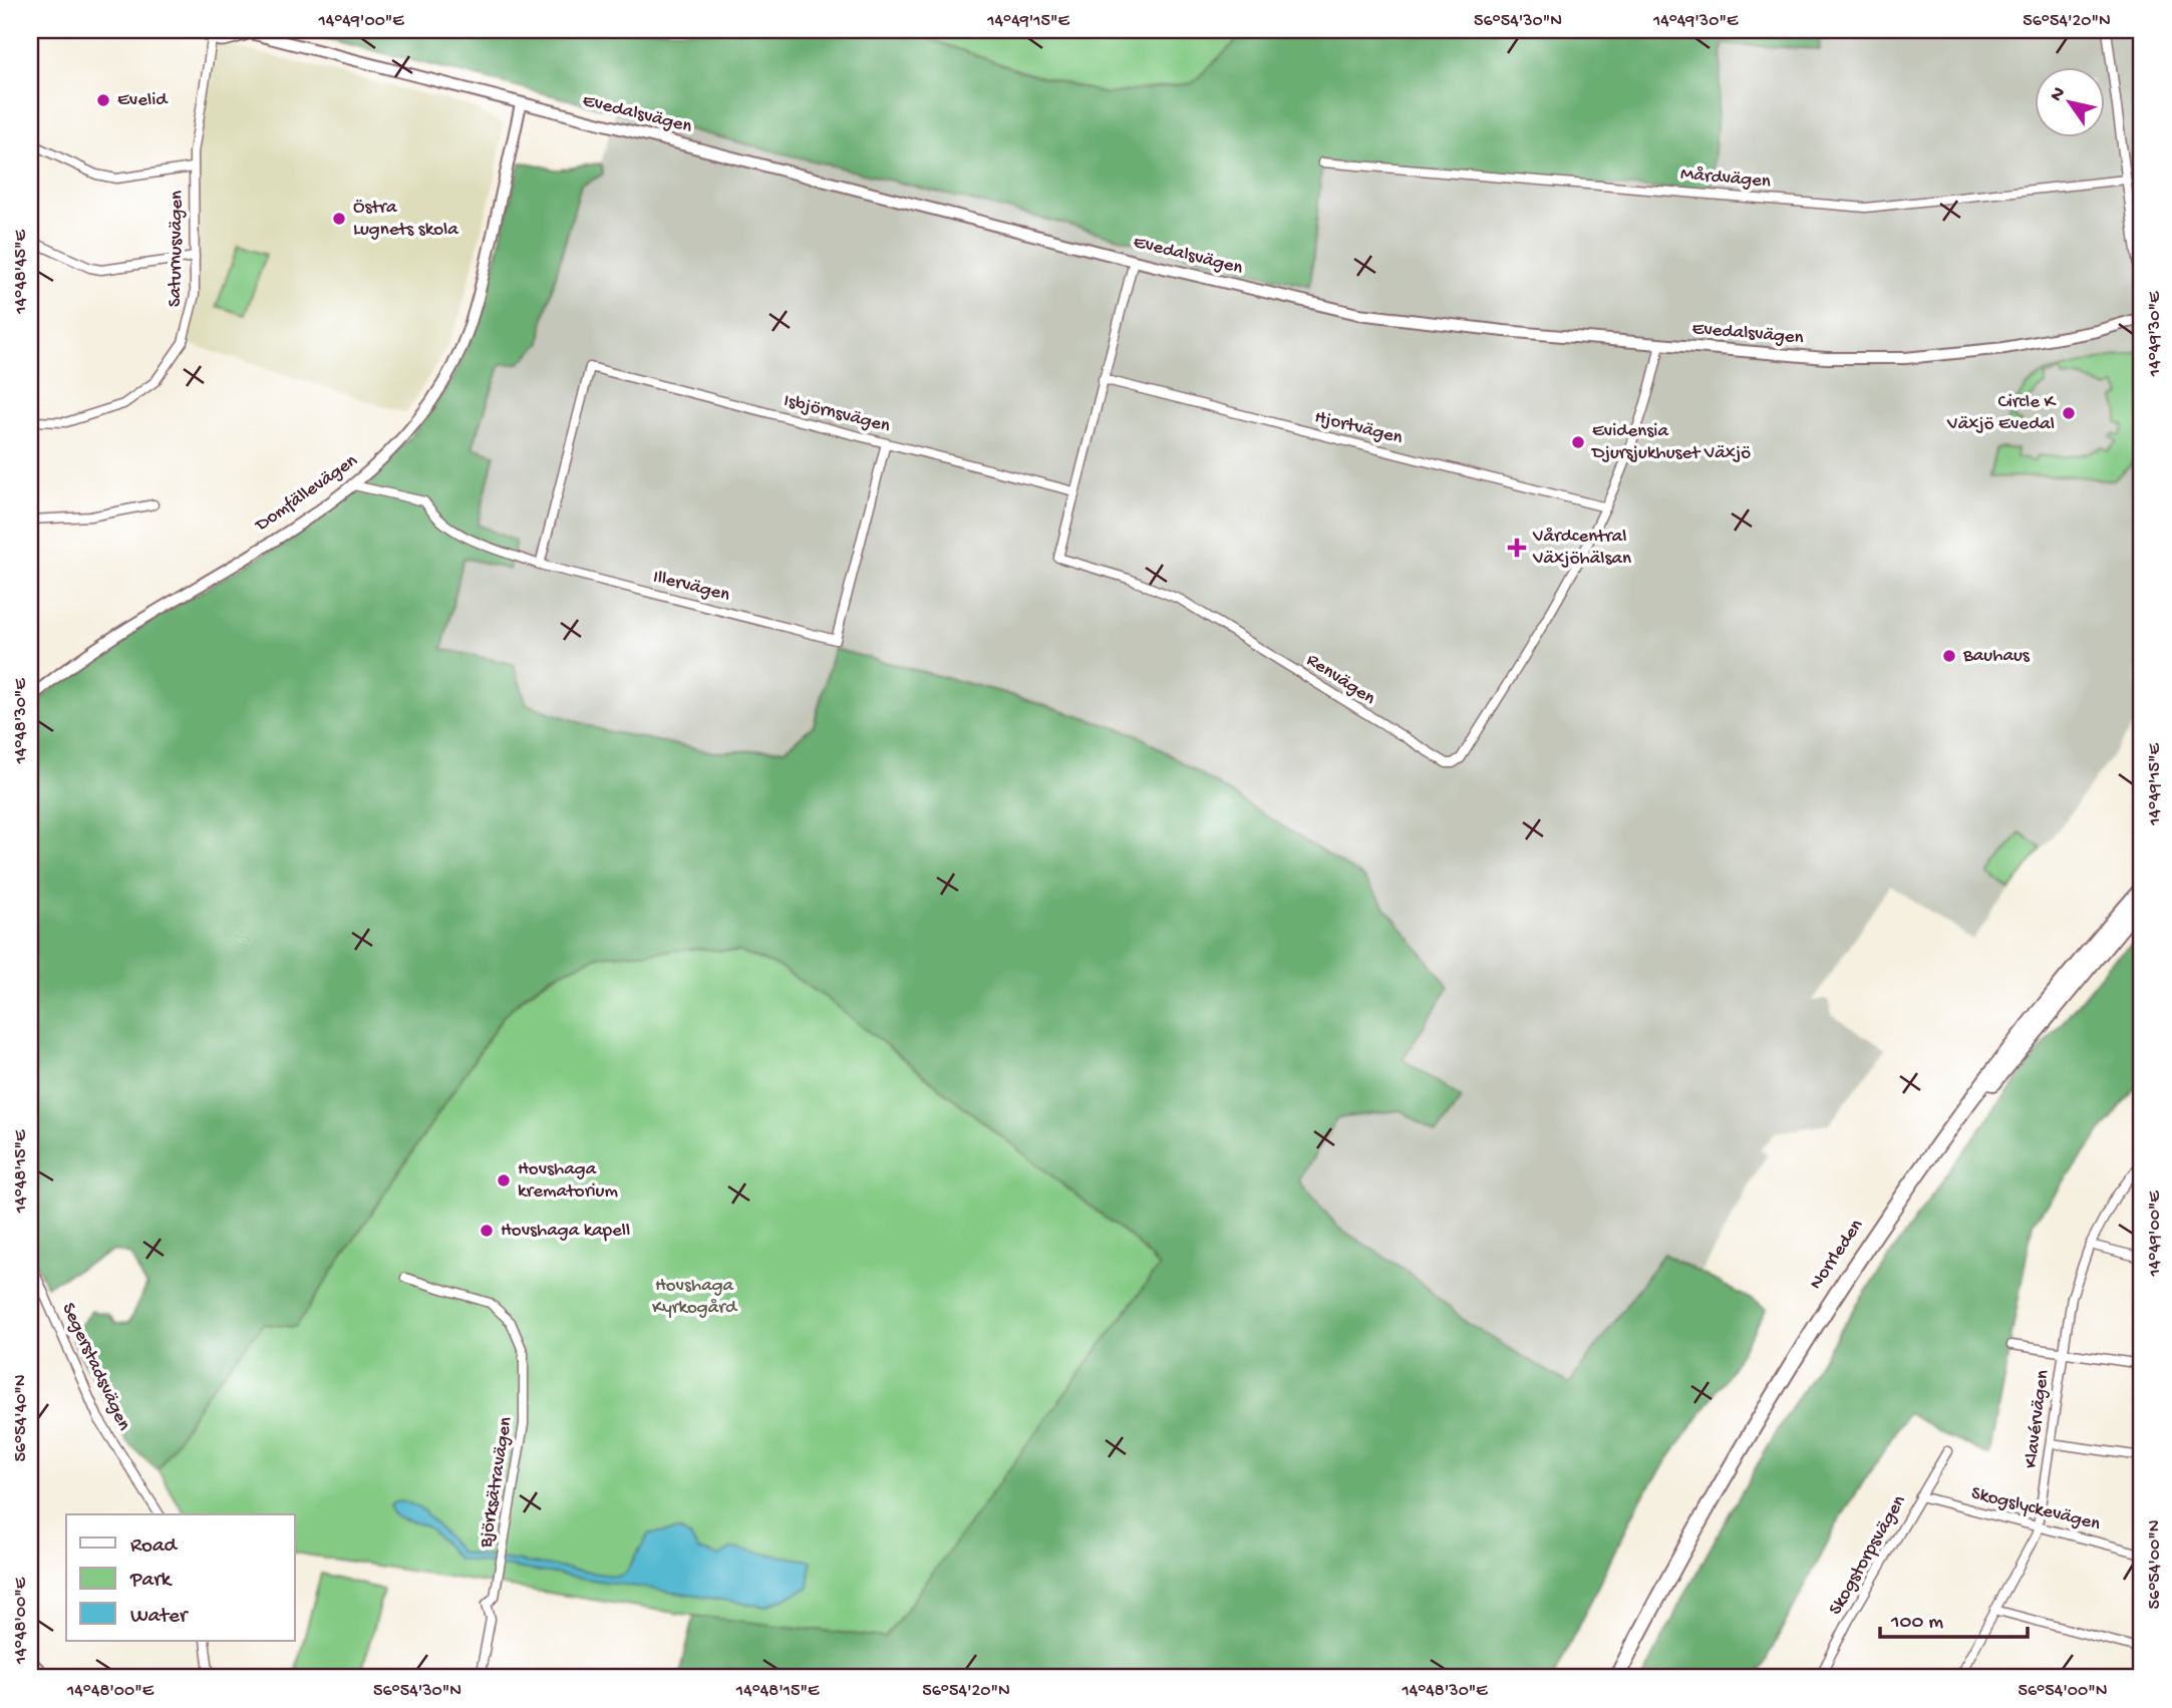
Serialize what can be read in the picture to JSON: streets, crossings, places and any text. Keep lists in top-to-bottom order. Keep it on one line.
{"streets":{"highway":["Norrleden"],"street":["Evedalsvägen","Mårdvägen","Saturnusvägen","Isbjörnsvägen","Hjortvägen","Domfällevägen","Illervägen","Renvägen","Segerstadsvägen","Klavérvägen","Björksätravägen","Skogslyckevägen","Skogstorpsvägen"]},"crossings":[["Evedalsvägen","Saturnusvägen"],["Evedalsvägen","Domfällevägen"],["Evedalsvägen","Renvägen"],["Isbjörnsvägen","Illervägen"],["Isbjörnsvägen","Renvägen"],["Hjortvägen","Renvägen"],["Klavérvägen","Skogslyckevägen"],["Skogslyckevägen","Skogstorpsvägen"]],"parks":["Hovshaga Kyrkogård"],"places":{"other":["Evelid","Östra Lugnets skola","Circle K Växjö Evedal","Evidensia Djursjukhuset Växjö","Bauhaus","Hovshaga krematorium","Hovshaga kapell"],"health":["Vårdcentral Växjöhälsan"]},"legend":["Road","Park","Water"],"scale_bar":"100 m","north":"top left","coordinates":["14°49'00\"E","14°49'15\"E","56°54'30\"N","14°49'30\"E","56°54'20\"N","14°48'45\"E","14°48'30\"E","14°48'15\"E","56°54'40\"N","56°54'00\"N","14°48'00\"E"]}
